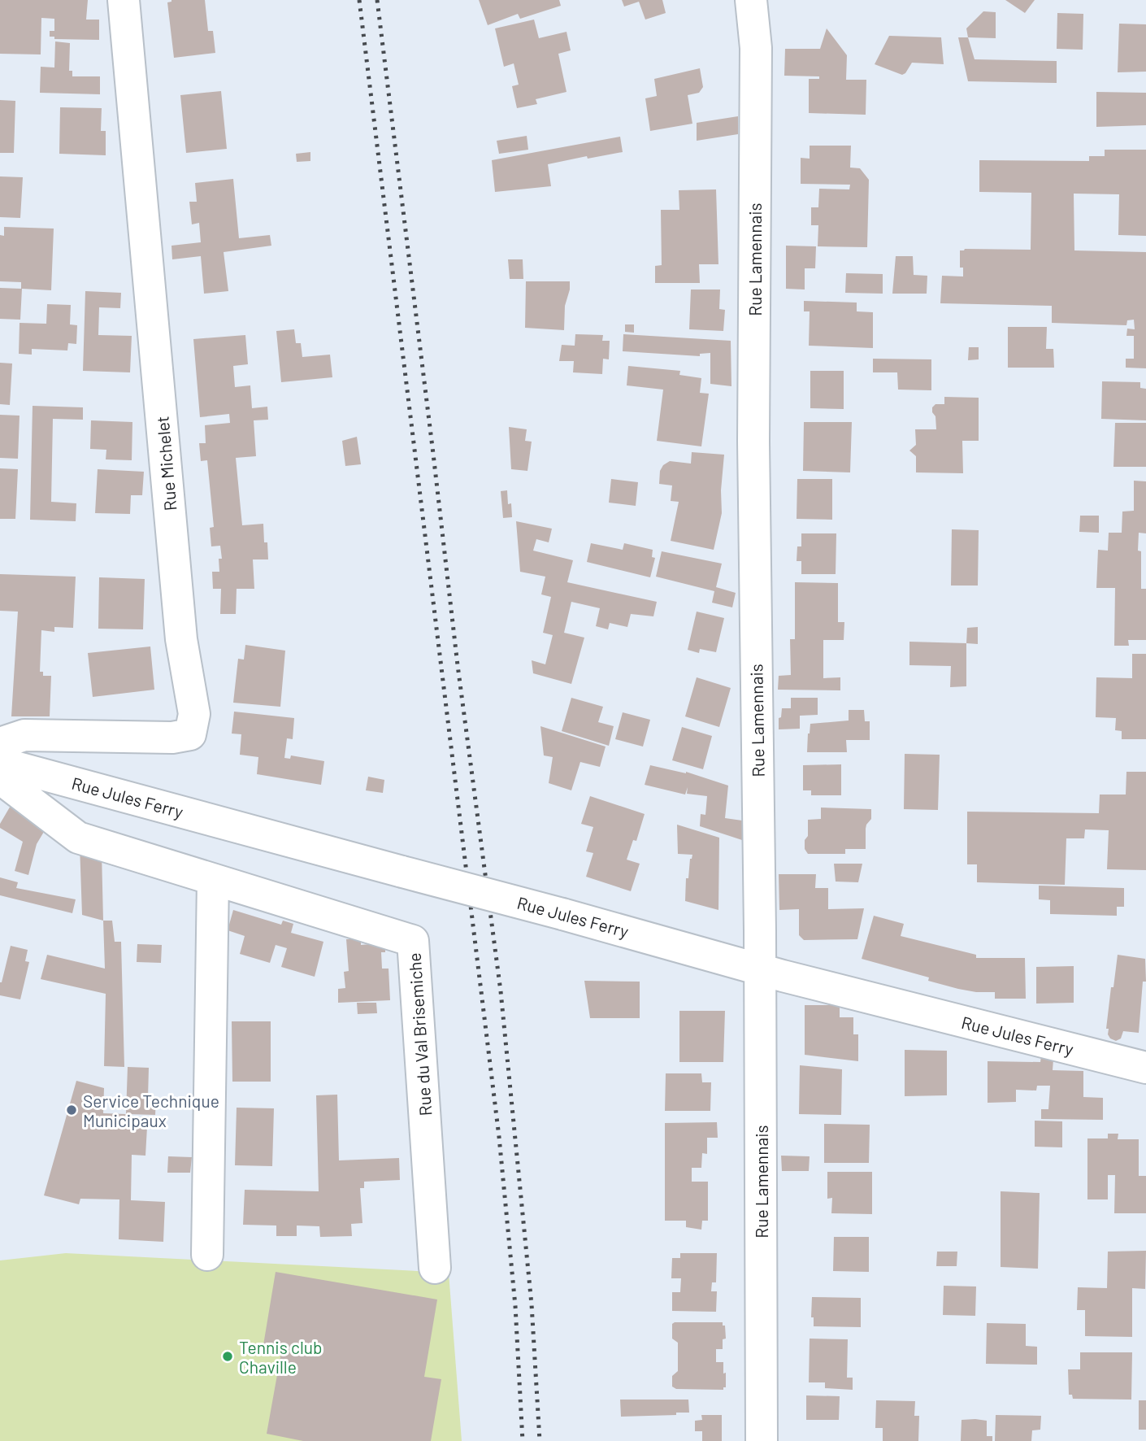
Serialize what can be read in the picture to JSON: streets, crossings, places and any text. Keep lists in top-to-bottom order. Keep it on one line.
{"streets":{"street":["Rue Lamennais","Rue Michelet","Rue Jules Ferry","Rue du Val Brisemiche"]},"crossings":[["Rue Lamennais","Rue Jules Ferry"]],"places":["Service Technique Municipaux","Tennis club Chaville"]}
